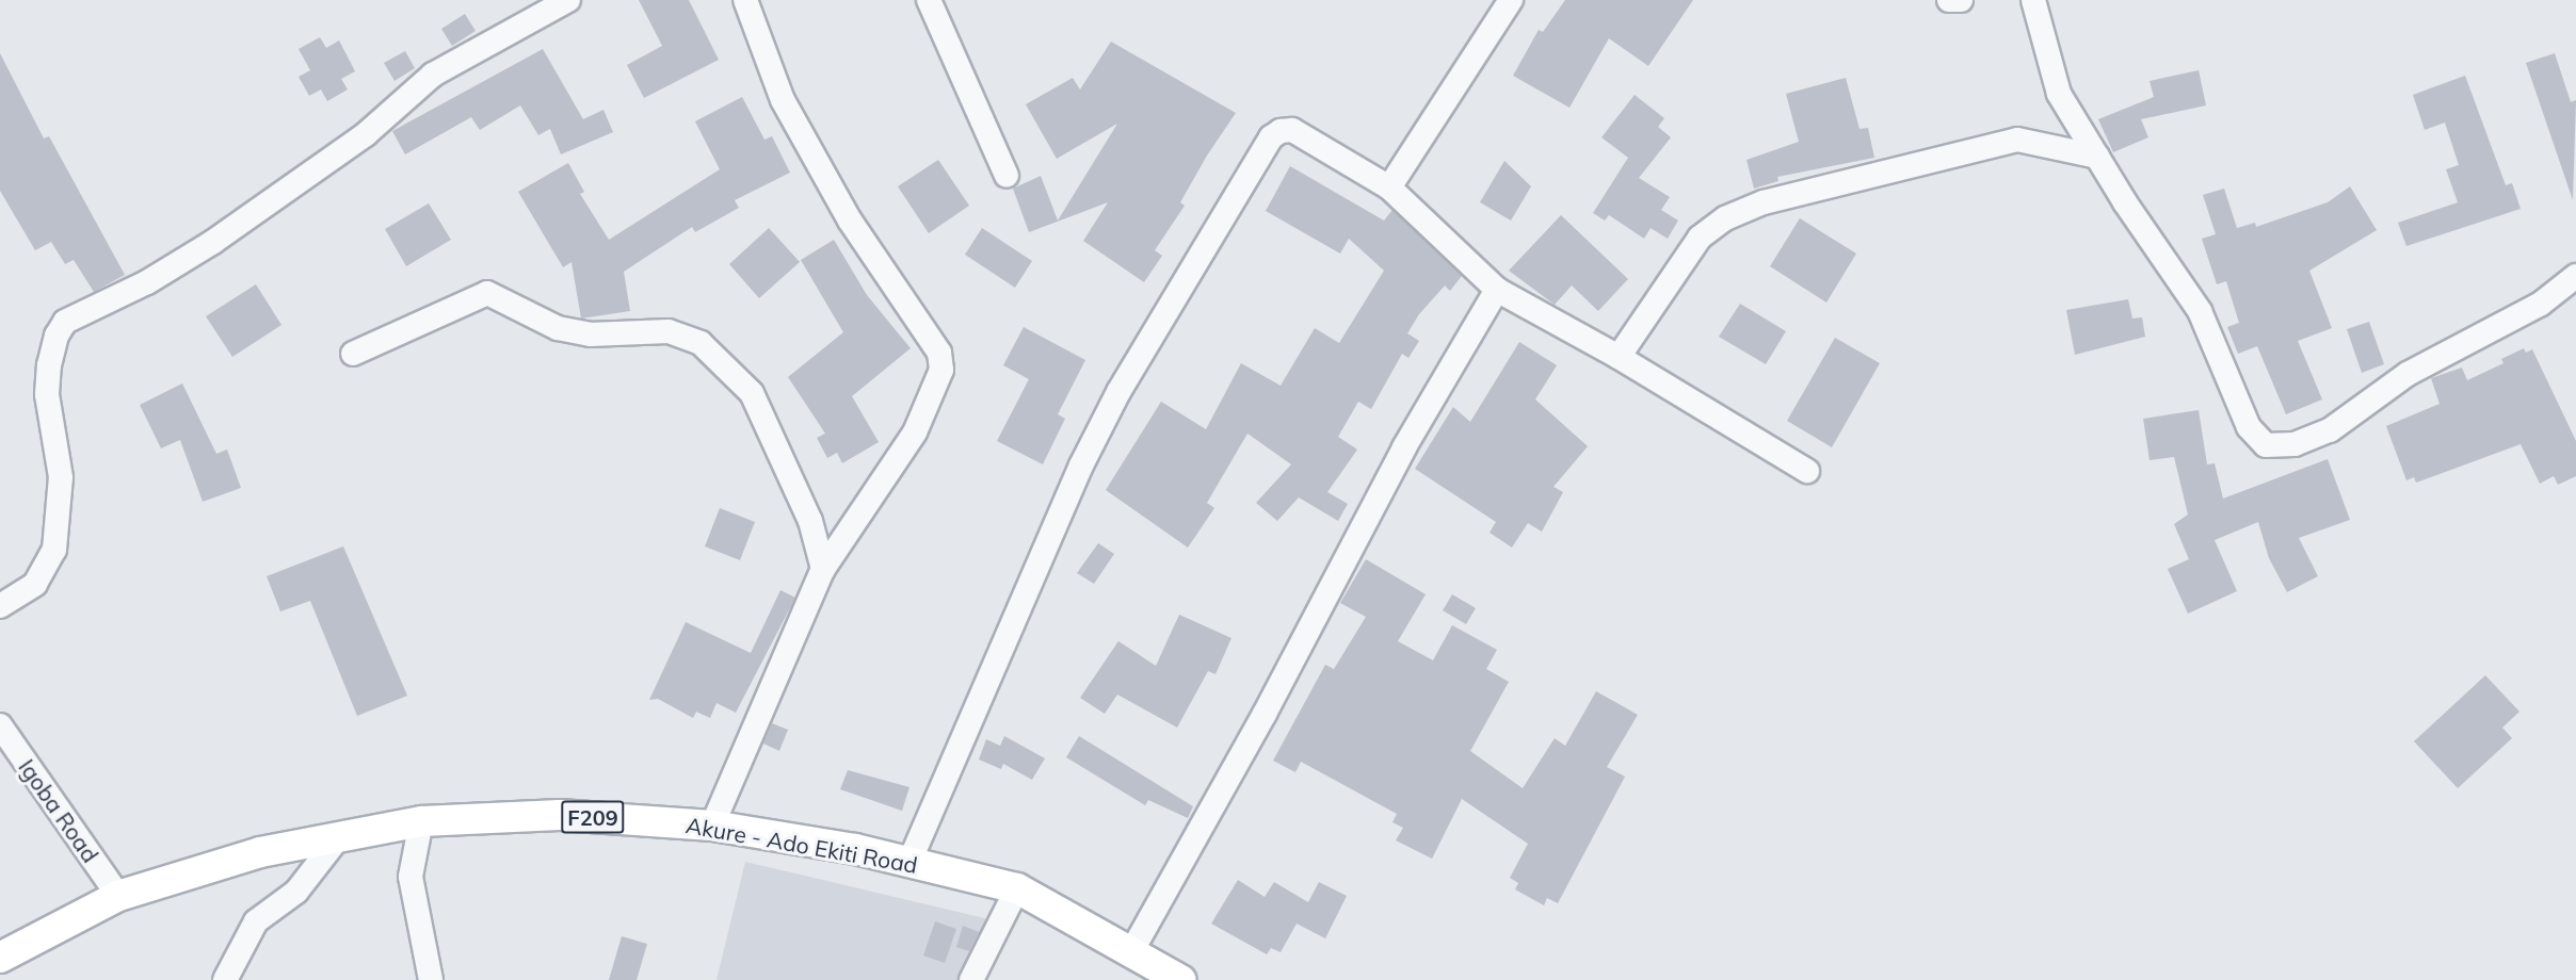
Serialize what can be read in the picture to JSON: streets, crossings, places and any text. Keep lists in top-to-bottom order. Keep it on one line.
{"streets":{"main road":["F209","Akure - Ado Ekiti Road"],"street":["Igoba Road"]},"crossings":[["Igoba Road","Akure - Ado Ekiti Road"]]}
